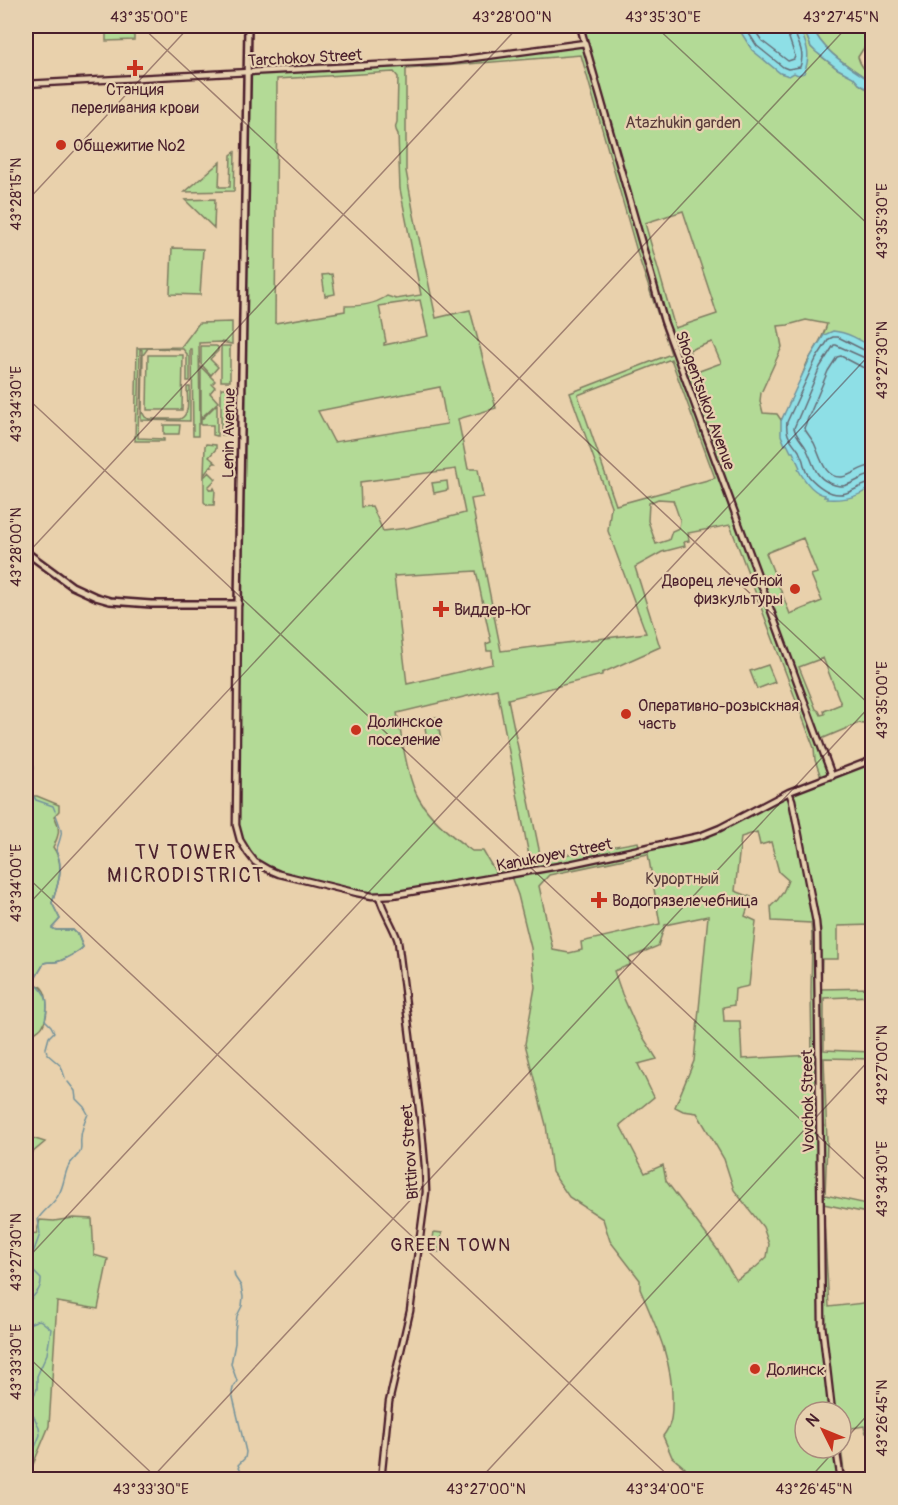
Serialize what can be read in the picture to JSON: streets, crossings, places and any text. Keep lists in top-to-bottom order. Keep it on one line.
{"streets":{"main road":["Lenin Avenue"],"street":["Tarchokov Street","Shogentsukov Avenue","Kanukoyev Street","Vovchok Street","Bittirov Street"]},"crossings":[["Tarchokov Street","Shogentsukov Avenue"],["Tarchokov Street","Lenin Avenue"],["Shogentsukov Avenue","Kanukoyev Street"],["Lenin Avenue","Kanukoyev Street"],["Kanukoyev Street","Vovchok Street"],["Kanukoyev Street","Bittirov Street"]],"districts":["TV TOWER MICRODISTRICT","GREEN TOWN"],"parks":["Atazhukin garden","Курортный"],"places":{"health":["Станция переливания крови","Виддер-Юг","Водогрязелечебница"],"other":["Общежитие №2","Дворец лечебной физкультуры","Оперативно-розыскная часть","Долинское поселение","Долинск"]},"north":"top left","coordinates":["43°35'00\"E","43°28'00\"N","43°35'30\"E","43°27'45\"N","43°28'15\"N","43°27'30\"N","43°34'30\"E","43°34'00\"E","43°27'00\"N","43°33'30\"E","43°26'45\"N"]}
